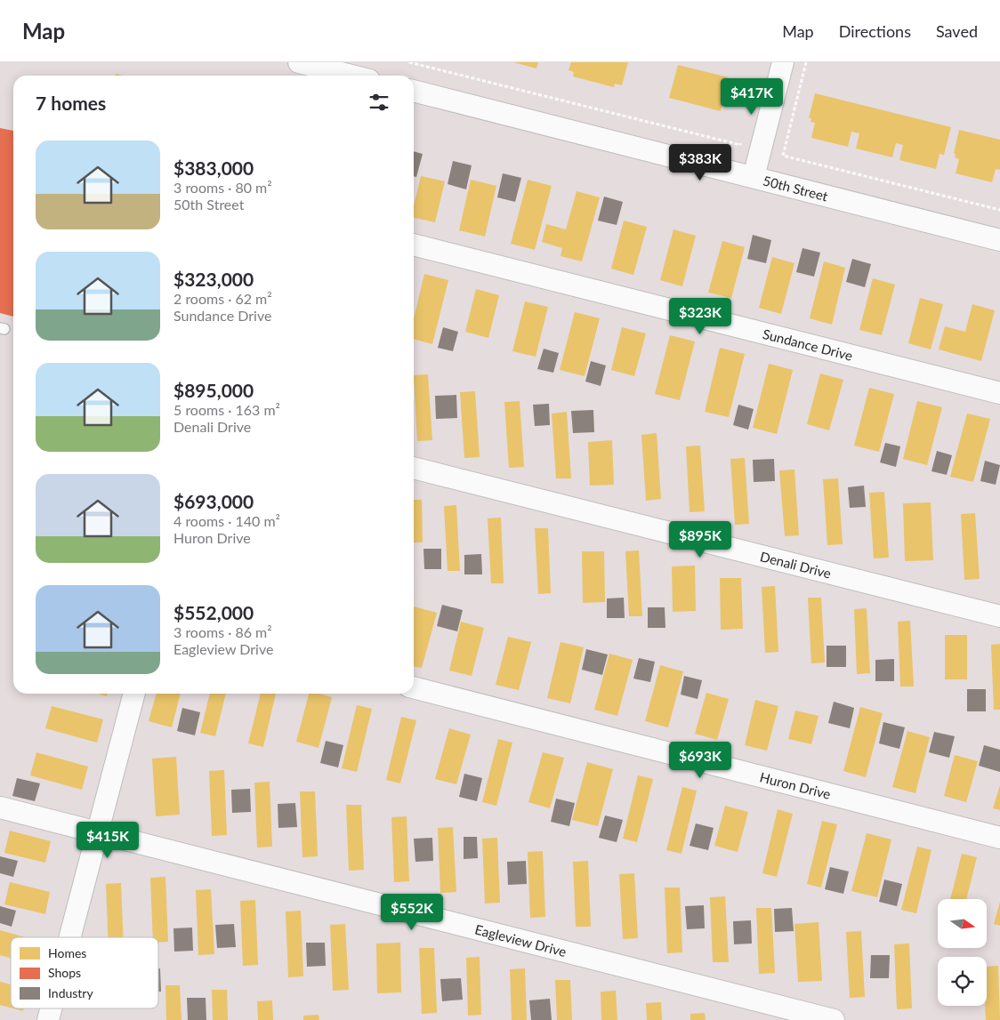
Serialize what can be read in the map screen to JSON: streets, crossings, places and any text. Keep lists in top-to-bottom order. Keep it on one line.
{"streets":{"street":["50th Street","Sundance Drive","Denali Drive","Huron Drive","Eagleview Drive"]},"legend":["Homes","Shops","Industry"],"north":"right","page":{"header":"Map","nav":["Map","Directions","Saved"],"heading":"7 homes","price":["$417K","$383K","$323K","$895K","$693K","$415K","$552K"],"list":[{"name":"$383,000","note":"3 rooms · 80 m² · 50th Street"},{"name":"$323,000","note":"2 rooms · 62 m² · Sundance Drive"},{"name":"$895,000","note":"5 rooms · 163 m² · Denali Drive"},{"name":"$693,000","note":"4 rooms · 140 m² · Huron Drive"},{"name":"$552,000","note":"3 rooms · 86 m² · Eagleview Drive"}]}}
